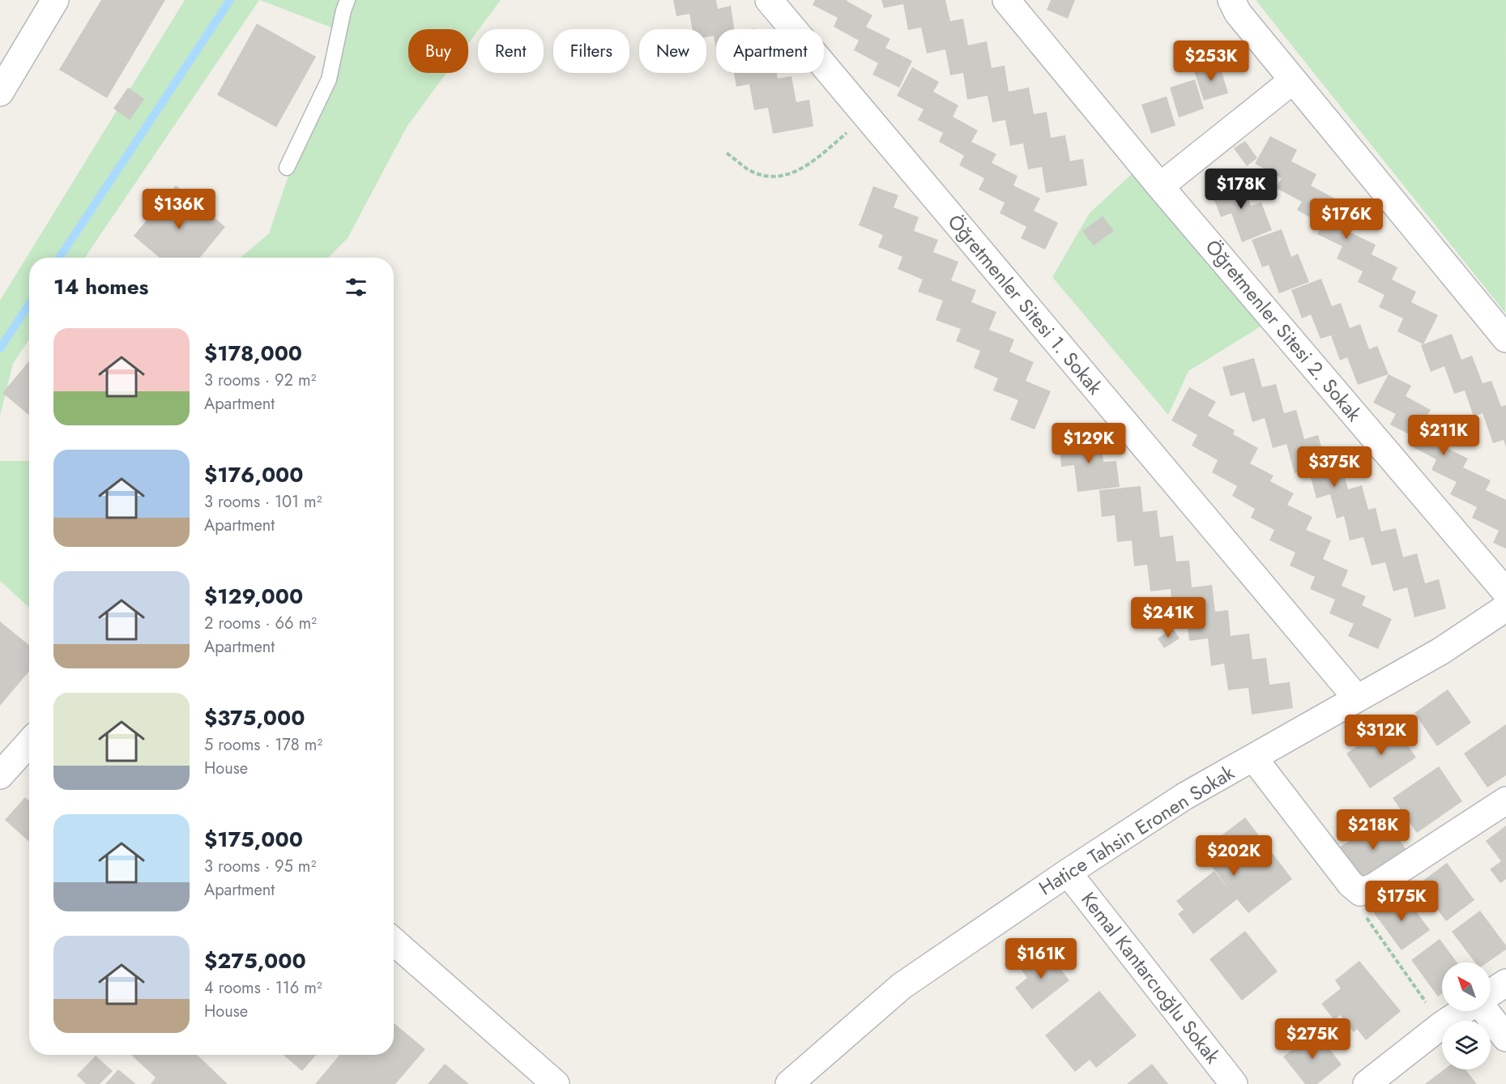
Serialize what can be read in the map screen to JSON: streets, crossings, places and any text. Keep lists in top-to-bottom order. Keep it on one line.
{"streets":{"street":["Öğretmenler Sitesi 1. Sokak","Öğretmenler Sitesi 2. Sokak","Hatice Tahsin Eronen Sokak","Kemal Kantarcıoğlu Sokak"]},"crossings":[["Öğretmenler Sitesi 1. Sokak","Hatice Tahsin Eronen Sokak"],["Hatice Tahsin Eronen Sokak","Kemal Kantarcıoğlu Sokak"]],"north":"top left","page":{"chip":["Buy","Rent","Filters","New","Apartment"],"price":["$253K","$178K","$136K","$176K","$211K","$129K","$375K","$241K","$312K","$218K","$202K","$175K","$161K","$275K"],"heading":"14 homes","list":[{"name":"$178,000","note":"3 rooms · 92 m² · Apartment"},{"name":"$176,000","note":"3 rooms · 101 m² · Apartment"},{"name":"$129,000","note":"2 rooms · 66 m² · Apartment"},{"name":"$375,000","note":"5 rooms · 178 m² · House"},{"name":"$175,000","note":"3 rooms · 95 m² · Apartment"},{"name":"$275,000","note":"4 rooms · 116 m² · House"}]}}
